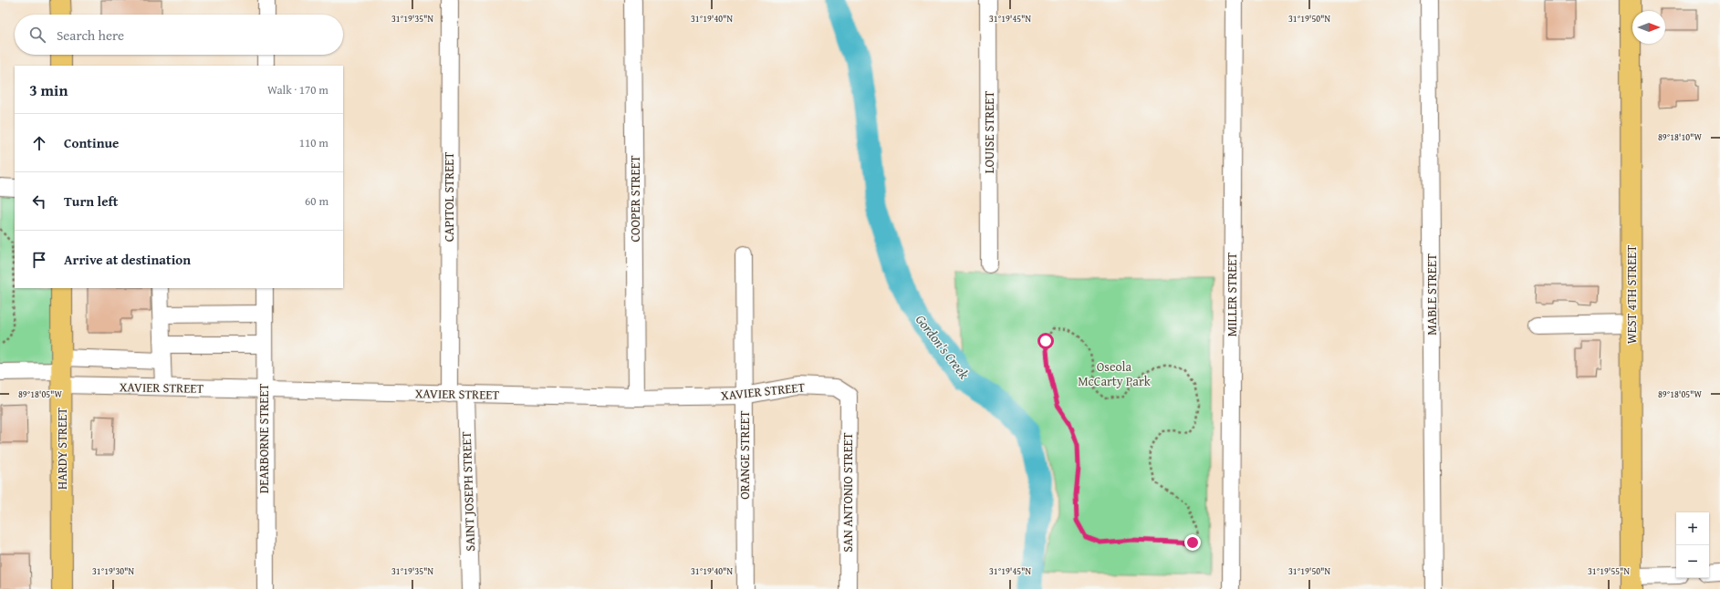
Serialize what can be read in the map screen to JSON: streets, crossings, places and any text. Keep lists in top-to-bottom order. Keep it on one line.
{"streets":{"main road":["WEST 4TH STREET","HARDY STREET"],"street":["LOUISE STREET","CAPITOL STREET","COOPER STREET","MILLER STREET","MABLE STREET","XAVIER STREET","DEARBORNE STREET","ORANGE STREET","SAINT JOSEPH STREET","SAN ANTONIO STREET"]},"crossings":[["CAPITOL STREET","XAVIER STREET"],["COOPER STREET","XAVIER STREET"],["XAVIER STREET","DEARBORNE STREET"],["XAVIER STREET","HARDY STREET"],["XAVIER STREET","ORANGE STREET"],["XAVIER STREET","SAINT JOSEPH STREET"],["XAVIER STREET","SAN ANTONIO STREET"]],"water":["Gordon's Creek"],"parks":["Oseola McCarty Park"],"north":"right","page":{"search":"Search here","heading":["3 min","Walk · 170 m"],"list":[["Continue","110 m"],["Turn left","60 m"],"Arrive at destination"],"map_buttons":["+","−"]},"coordinates":["31°19'35\"N","31°19'40\"N","31°19'45\"N","31°19'50\"N","89°18'10\"W","89°18'05\"W","31°19'30\"N","31°19'55\"N"]}
